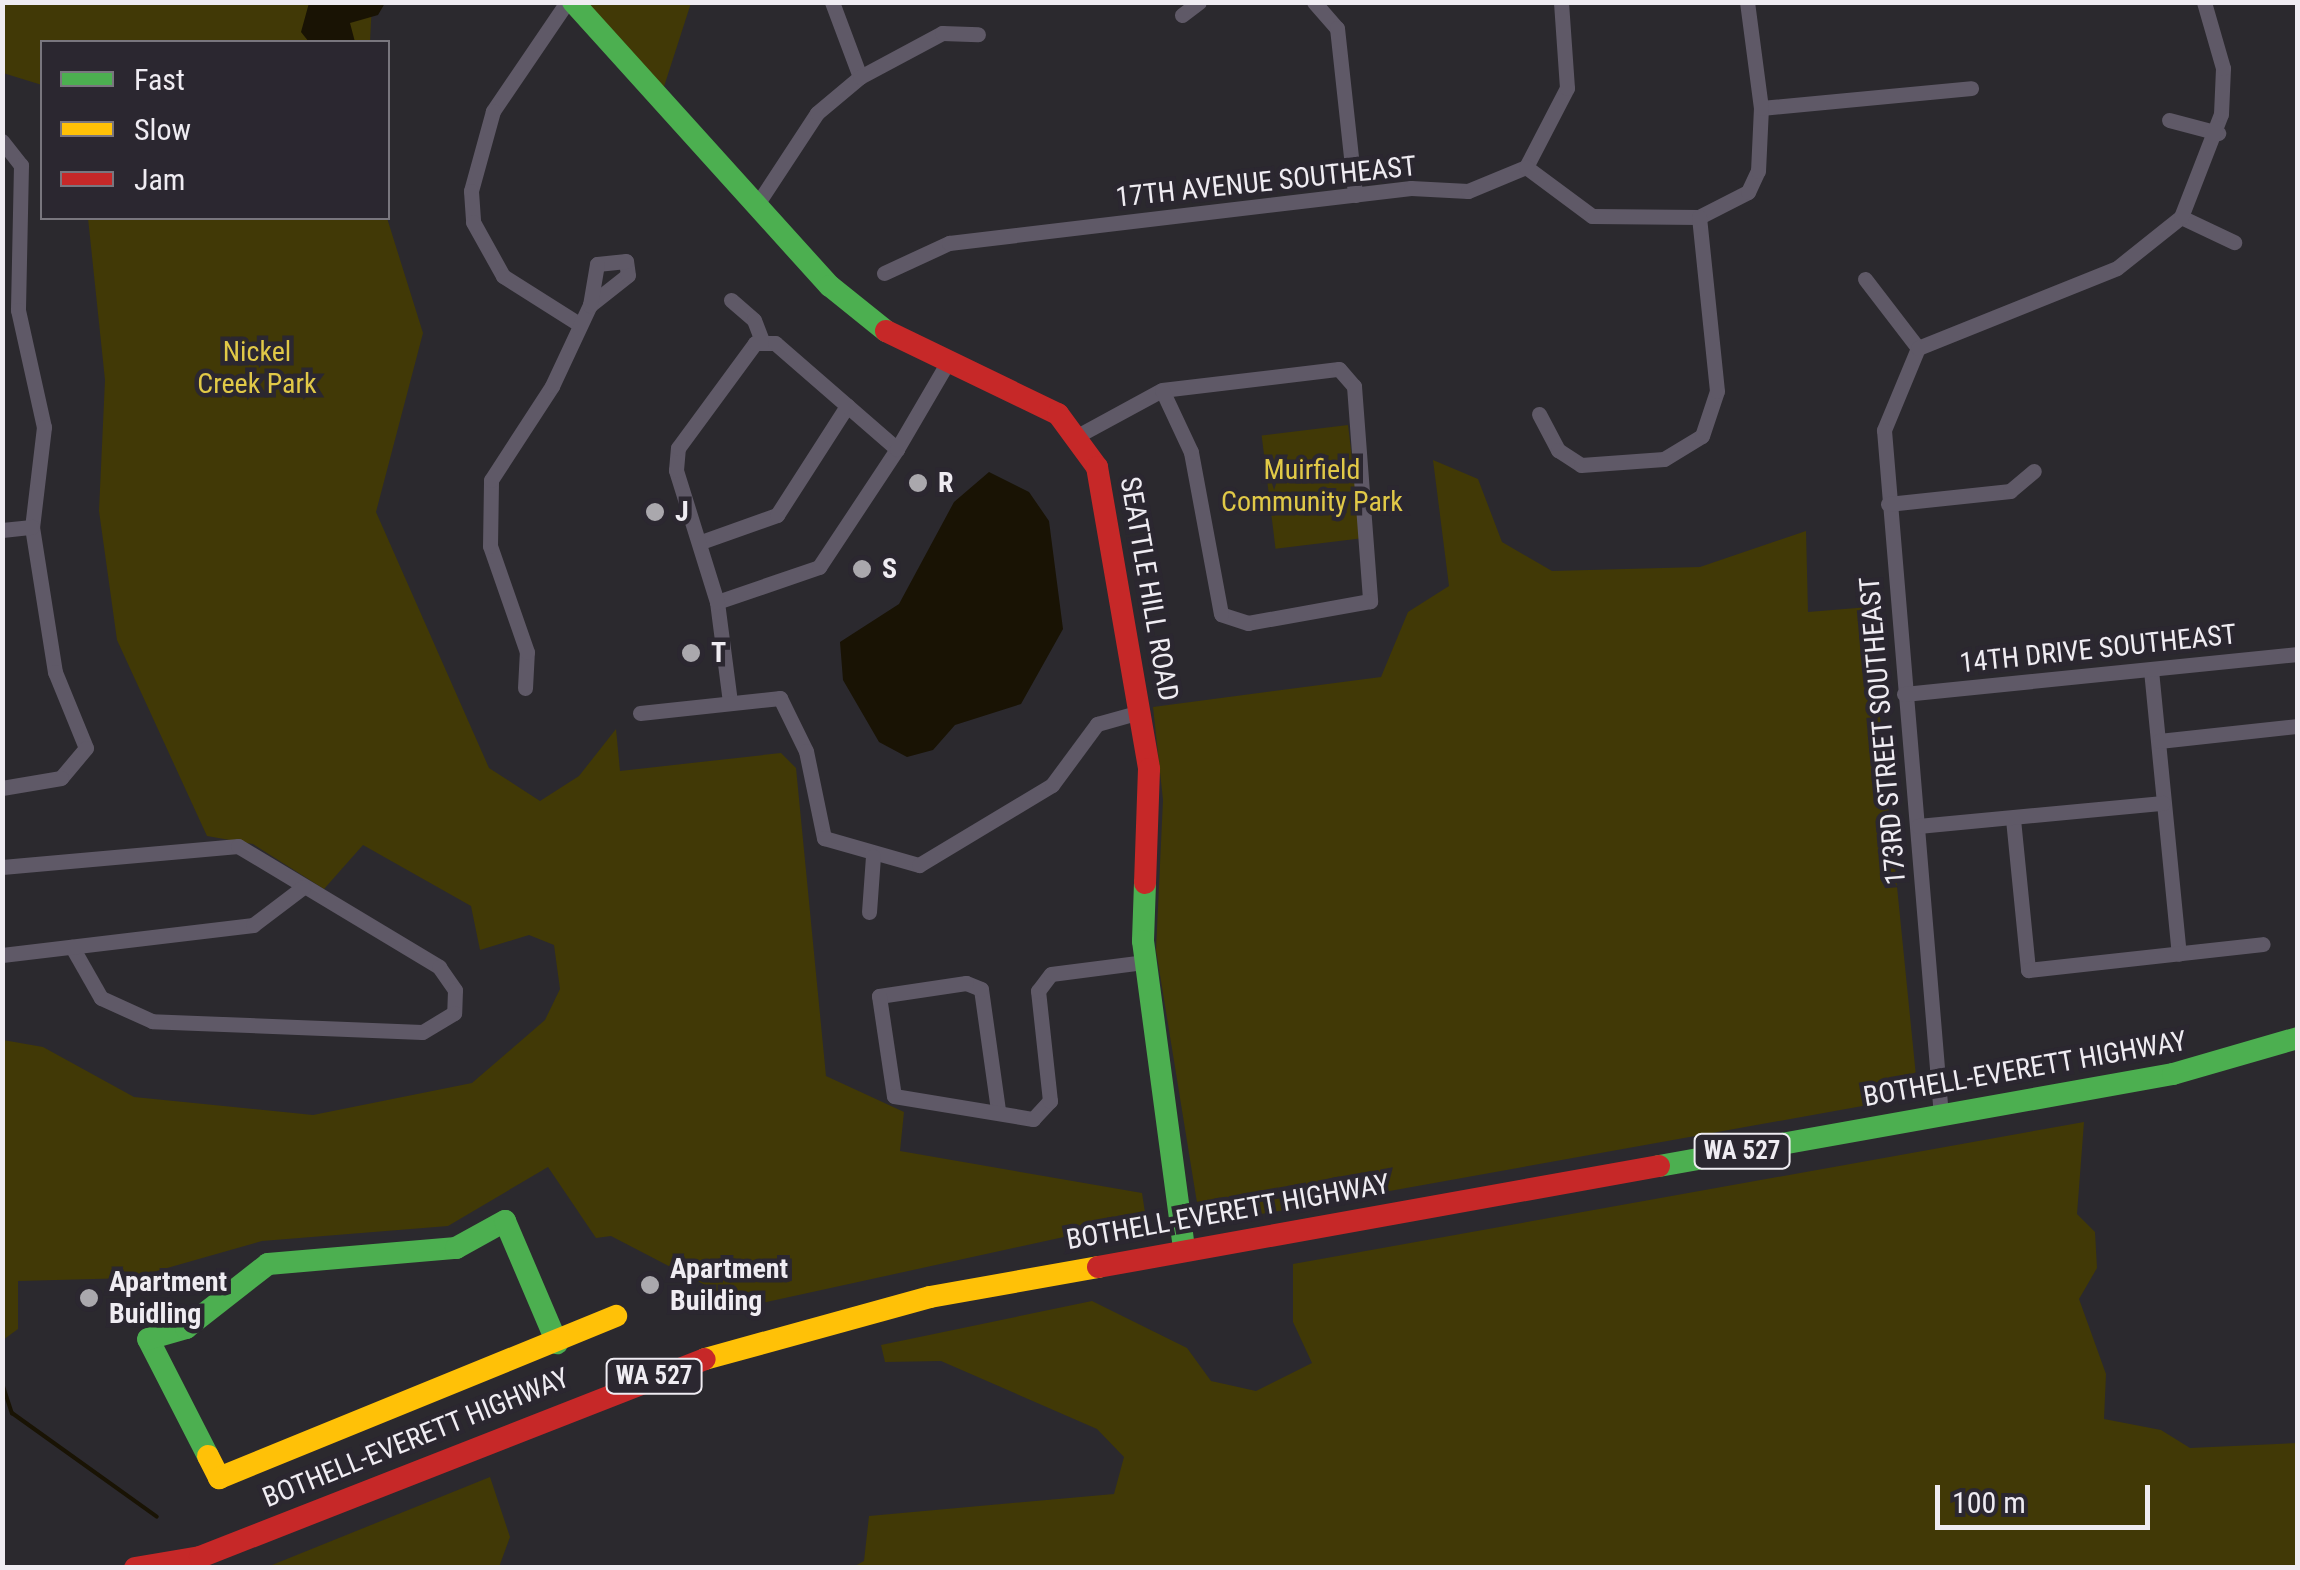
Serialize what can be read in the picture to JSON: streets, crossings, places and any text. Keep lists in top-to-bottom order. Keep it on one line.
{"streets":{"street":["17TH AVENUE SOUTHEAST","SEATTLE HILL ROAD","14TH DRIVE SOUTHEAST","173RD STREET SOUTHEAST","BOTHELL-EVERETT HIGHWAY","WA 527"]},"crossings":[["SEATTLE HILL ROAD","BOTHELL-EVERETT HIGHWAY"],["14TH DRIVE SOUTHEAST","173RD STREET SOUTHEAST"],["173RD STREET SOUTHEAST","BOTHELL-EVERETT HIGHWAY"]],"parks":["Nickel Creek Park","Muirfield Community Park"],"places":["R","J","S","T","Apartment Building","Apartment Buidling"],"legend":["Fast","Slow","Jam"],"scale_bar":"100 m"}
